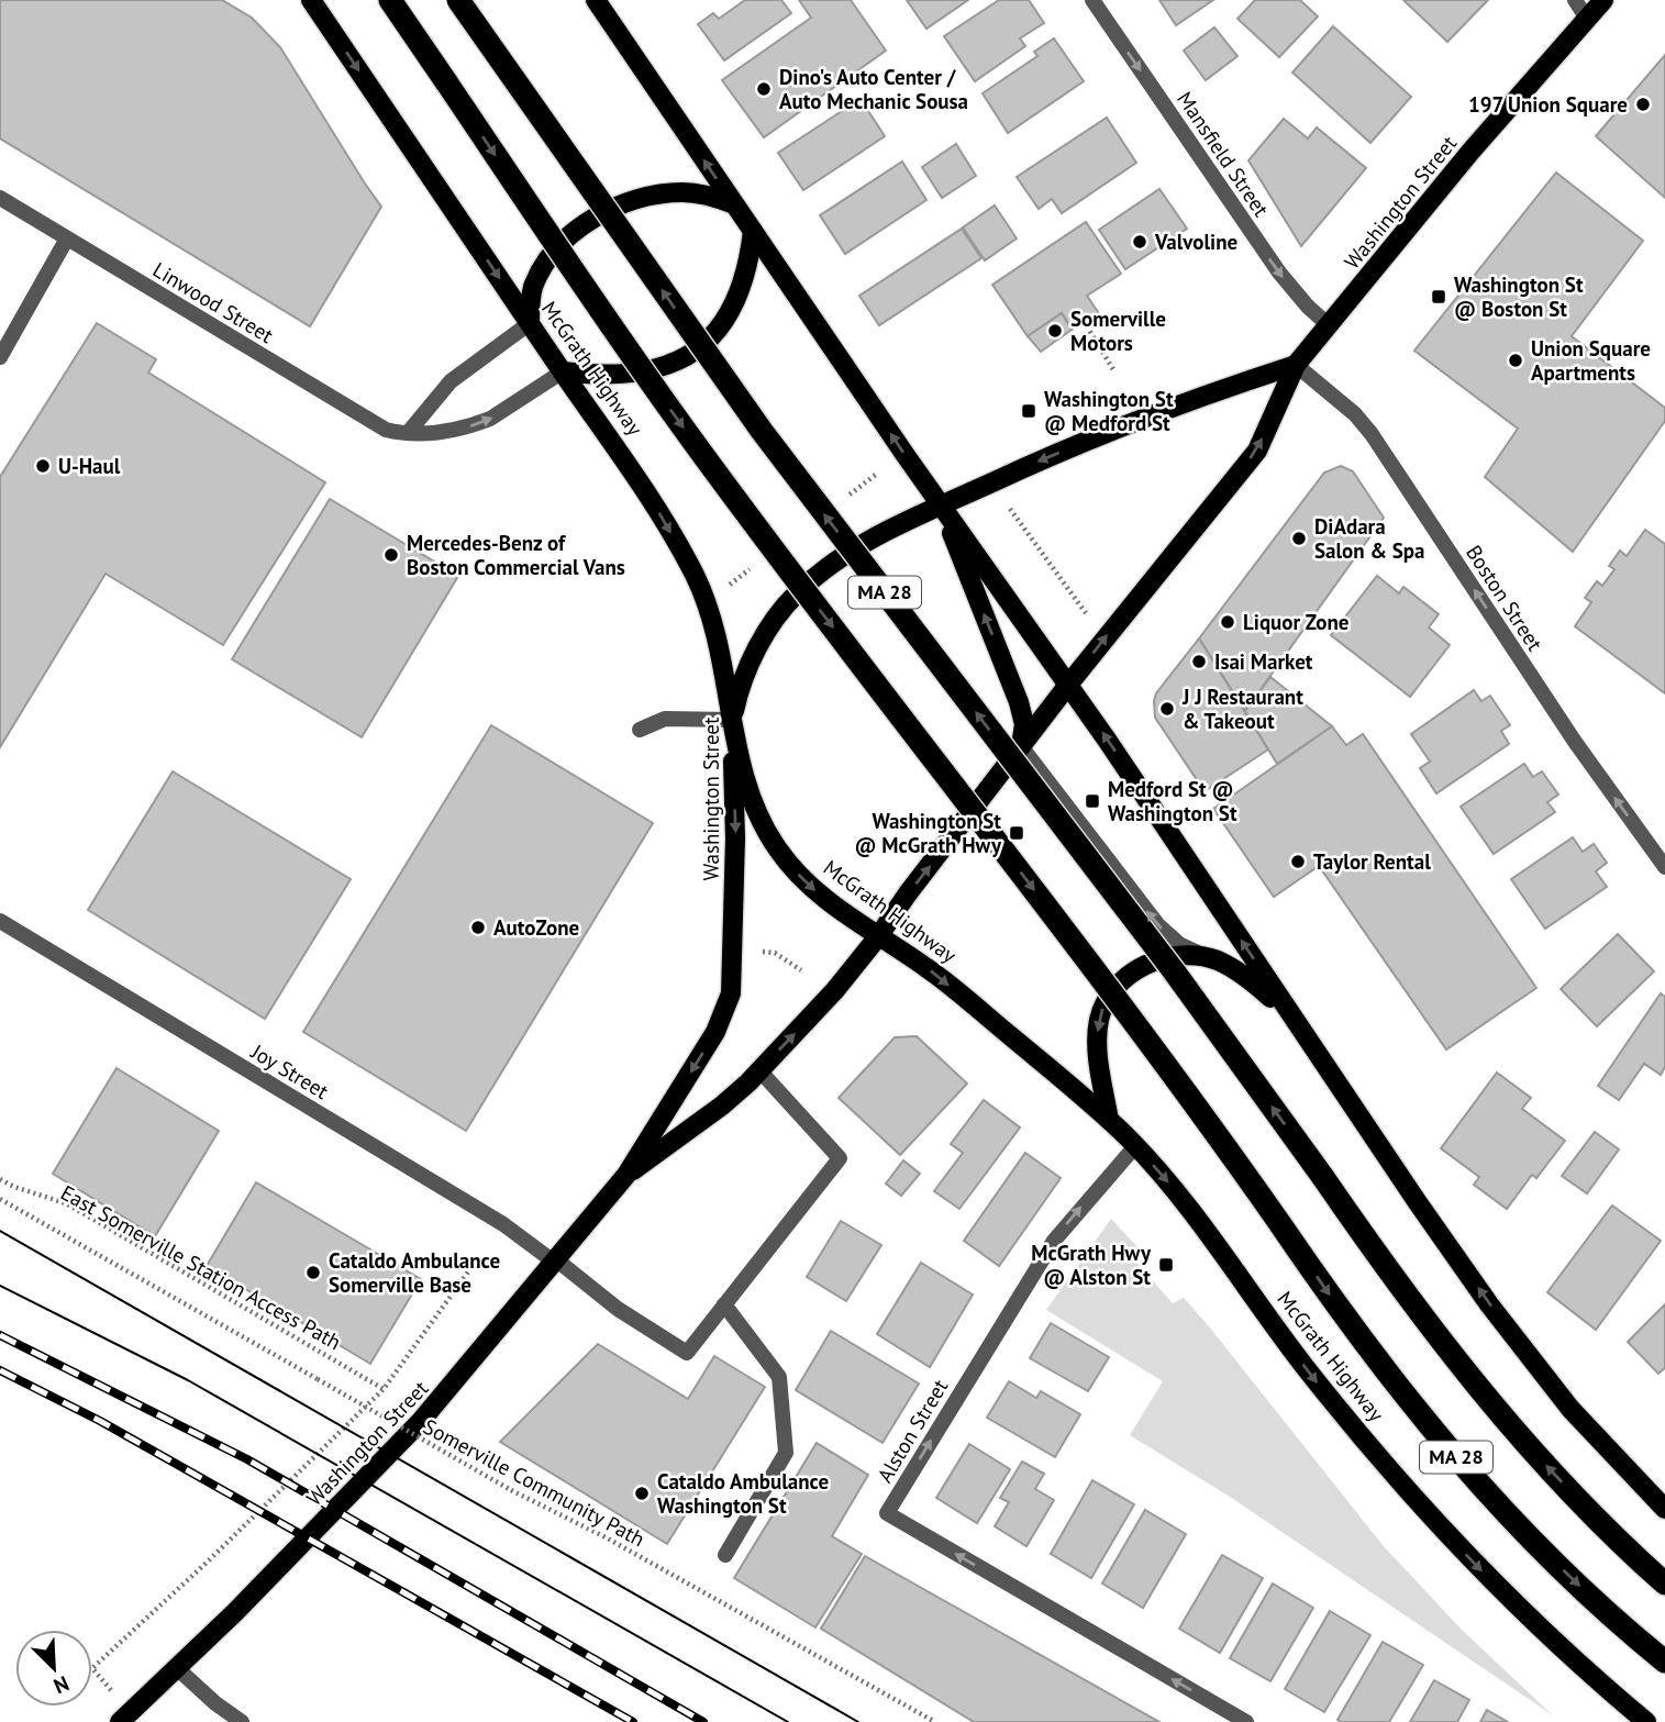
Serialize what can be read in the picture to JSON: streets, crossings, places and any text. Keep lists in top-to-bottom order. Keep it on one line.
{"streets":{"highway":["McGrath Highway","MA 28"],"main road":["Washington Street"],"street":["Mansfield Street","Linwood Street","Boston Street","Joy Street","Alston Street"],"path":["East Somerville Station Access Path","Somerville Community Path"]},"crossings":[["Mansfield Street","Washington Street"],["Washington Street","McGrath Highway"],["Washington Street","Boston Street"],["Washington Street","Joy Street"],["Washington Street","East Somerville Station Access Path"],["Linwood Street","McGrath Highway"],["McGrath Highway","Alston Street"]],"one_way":["Mansfield Street","Boston Street"],"places":{"other":["Dino's Auto Center / Auto Mechanic Sousa","197 Union Square","Valvoline","Somerville Motors","Union Square Apartments","U-Haul","DiAdara Salon & Spa","Mercedes-Benz of Boston Commercial Vans","Liquor Zone","Isai Market","J J Restaurant & Takeout","Taylor Rental","AutoZone","Cataldo Ambulance Somerville Base","Cataldo Ambulance Washington St"],"transit":["Washington St @ Boston St","Washington St @ Medford St","Medford St @ Washington St","Washington St @ McGrath Hwy","McGrath Hwy @ Alston St"]},"north":"bottom right"}
